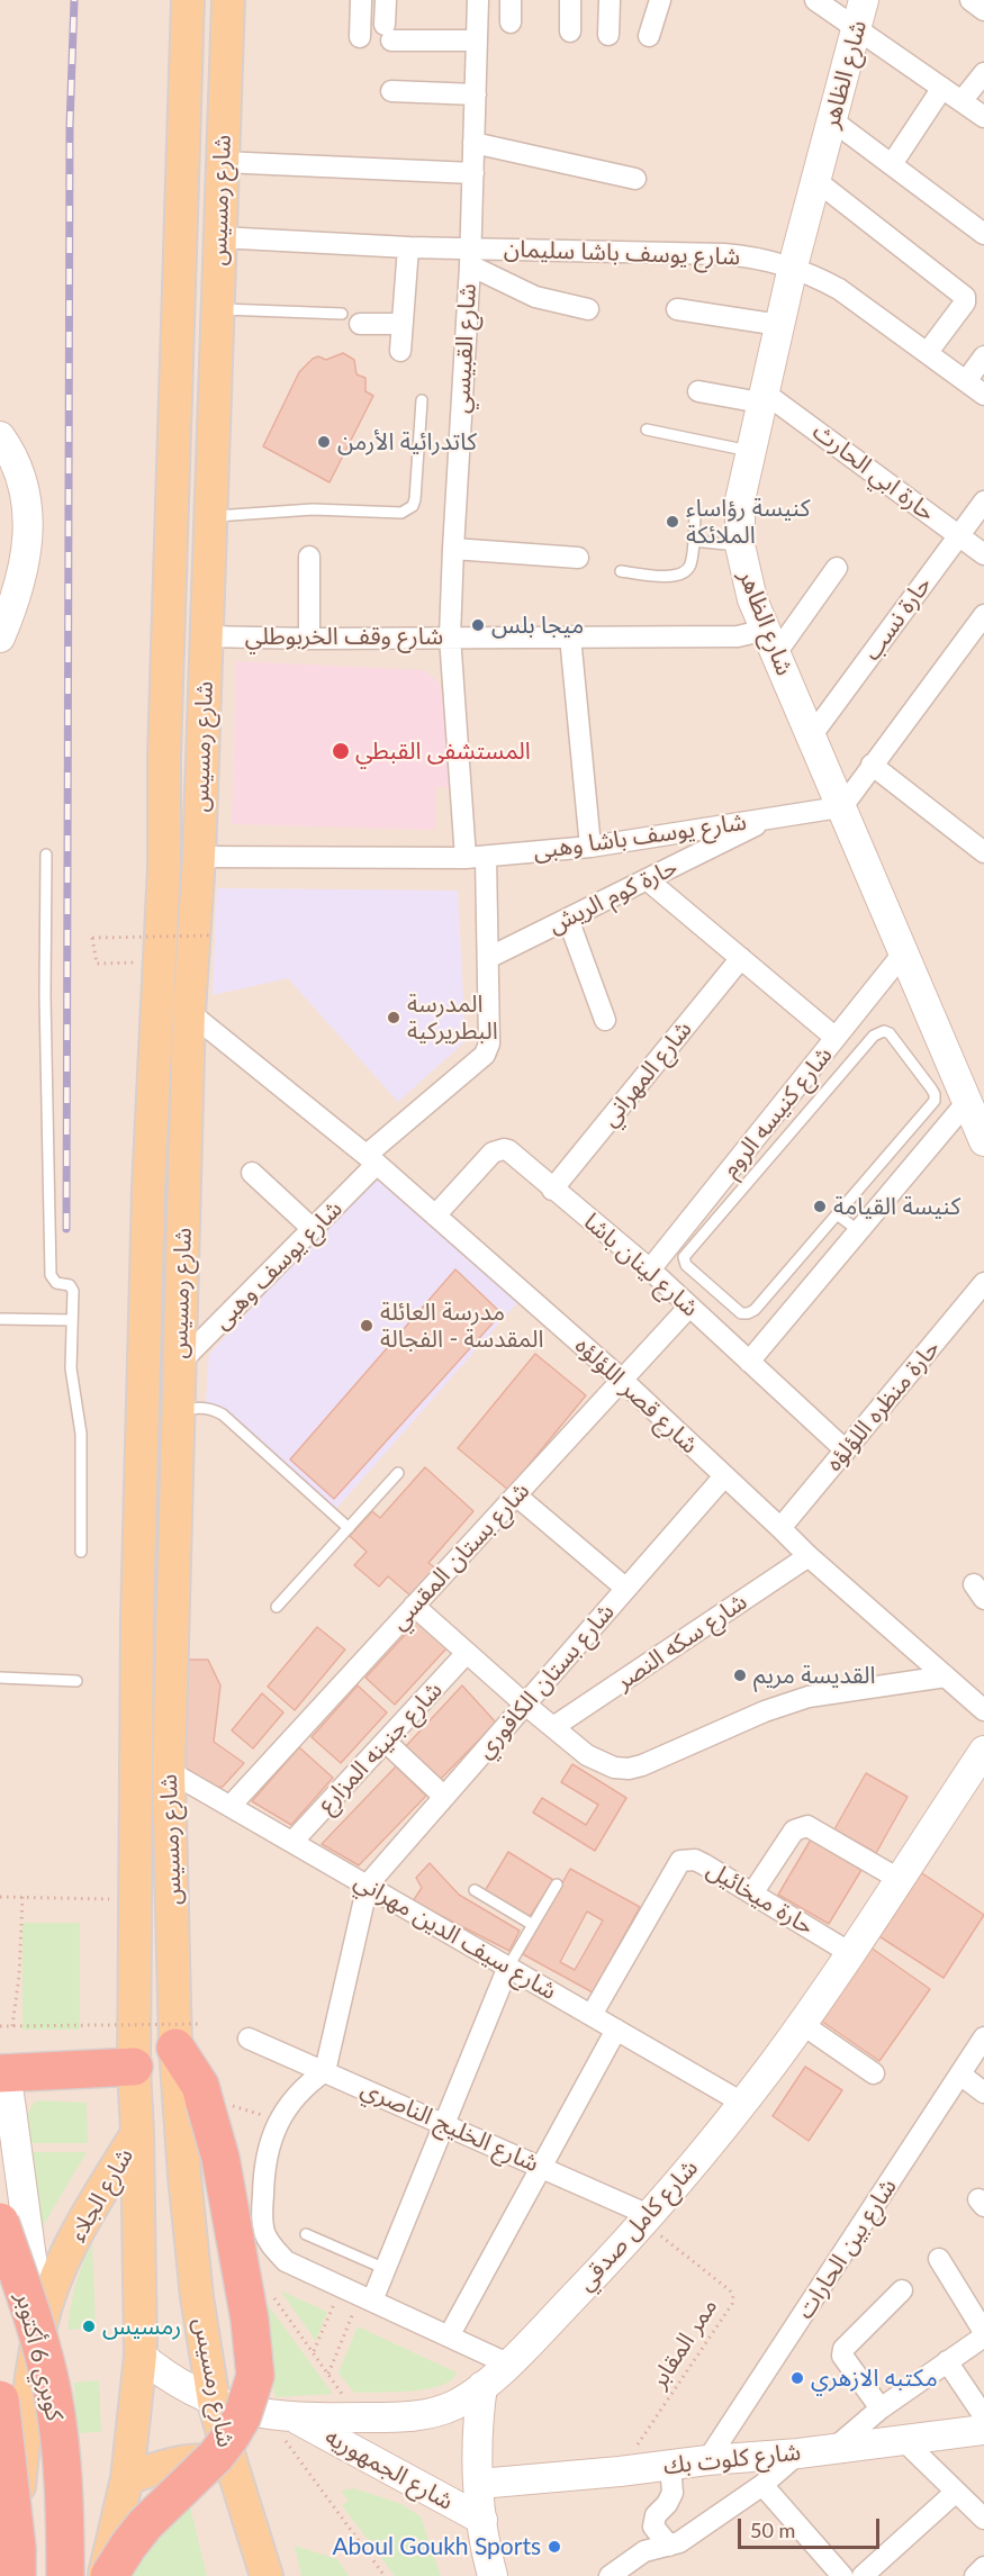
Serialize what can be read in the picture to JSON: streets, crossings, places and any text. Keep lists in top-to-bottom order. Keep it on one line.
{"streets":{"highway":["كوبري 6 أكتوبر"],"main road":["شارع الظاهر","شارع رمسيس","شارع الجلاء","شارع كامل صدقي","شارع كلوت بك","شارع الجمهوريه"],"street":["شارع يوسف باشا سليمان","شارع القبيسي","حارة ابي الحارث","حارة نسب","شارع وقف الخربوطلي","شارع يوسف باشا وهبى","حارة كوم الريش","شارع المهراني","شارع كنيسه الروم","شارع يوسف وهبى","شارع لينان باشا","شارع قصر اللؤلؤه","حارة منظره اللؤلؤه","شارع بستان المقسي","شارع سكه النصر","شارع بستان الكافوري","شارع جنينه المزارع","حارة ميخائيل","شارع سيف الدين مهراني","شارع الخليج الناصري","شارع بين الحارات"],"path":["ممر المقابر"]},"crossings":[["شارع الظاهر","شارع يوسف باشا سليمان"],["شارع الظاهر","حارة ابي الحارث"],["شارع الظاهر","حارة نسب"],["شارع الظاهر","شارع وقف الخربوطلي"],["شارع الظاهر","شارع يوسف باشا وهبى"],["شارع الظاهر","شارع كنيسه الروم"],["شارع رمسيس","شارع يوسف باشا سليمان"],["شارع رمسيس","شارع وقف الخربوطلي"],["شارع رمسيس","شارع يوسف باشا وهبى"],["شارع رمسيس","شارع يوسف وهبى"],["شارع رمسيس","شارع قصر اللؤلؤه"],["شارع رمسيس","شارع سيف الدين مهراني"],["شارع رمسيس","شارع الجلاء"],["شارع رمسيس","شارع كامل صدقي"],["شارع يوسف باشا سليمان","شارع القبيسي"],["شارع القبيسي","شارع وقف الخربوطلي"],["شارع القبيسي","شارع يوسف باشا وهبى"],["شارع القبيسي","حارة كوم الريش"],["شارع القبيسي","شارع يوسف وهبى"],["حارة ابي الحارث","حارة نسب"],["شارع يوسف باشا وهبى","حارة كوم الريش"],["حارة كوم الريش","شارع يوسف وهبى"],["شارع المهراني","شارع لينان باشا"],["شارع كنيسه الروم","شارع لينان باشا"],["شارع يوسف وهبى","شارع قصر اللؤلؤه"],["شارع لينان باشا","شارع قصر اللؤلؤه"],["شارع لينان باشا","حارة منظره اللؤلؤه"],["شارع لينان باشا","شارع بستان المقسي"],["شارع قصر اللؤلؤه","حارة منظره اللؤلؤه"],["شارع قصر اللؤلؤه","شارع بستان المقسي"],["شارع قصر اللؤلؤه","شارع سكه النصر"],["شارع قصر اللؤلؤه","شارع بستان الكافوري"],["شارع بستان المقسي","شارع سيف الدين مهراني"],["شارع بستان الكافوري","شارع سيف الدين مهراني"],["شارع جنينه المزارع","شارع سيف الدين مهراني"],["حارة ميخائيل","شارع سيف الدين مهراني"],["حارة ميخائيل","شارع كامل صدقي"],["شارع سيف الدين مهراني","شارع كامل صدقي"],["شارع الخليج الناصري","شارع كامل صدقي"],["شارع الخليج الناصري","ممر المقابر"],["شارع الجلاء","شارع كامل صدقي"],["شارع كامل صدقي","ممر المقابر"],["شارع كامل صدقي","شارع الجمهوريه"],["شارع بين الحارات","شارع كلوت بك"],["ممر المقابر","شارع كلوت بك"],["شارع كلوت بك","شارع الجمهوريه"]],"places":["كاتدرائية الأرمن","كنيسة رؤاساء الملائكة","ميجا بلس","المستشفى القبطي","المدرسة البطريركية","كنيسة القيامة","مدرسة العائلة المقدسة - الفجالة","القديسة مريم","رمسيس","مكتبه الازهري","Aboul Goukh Sports"],"scale_bar":"50 m"}
